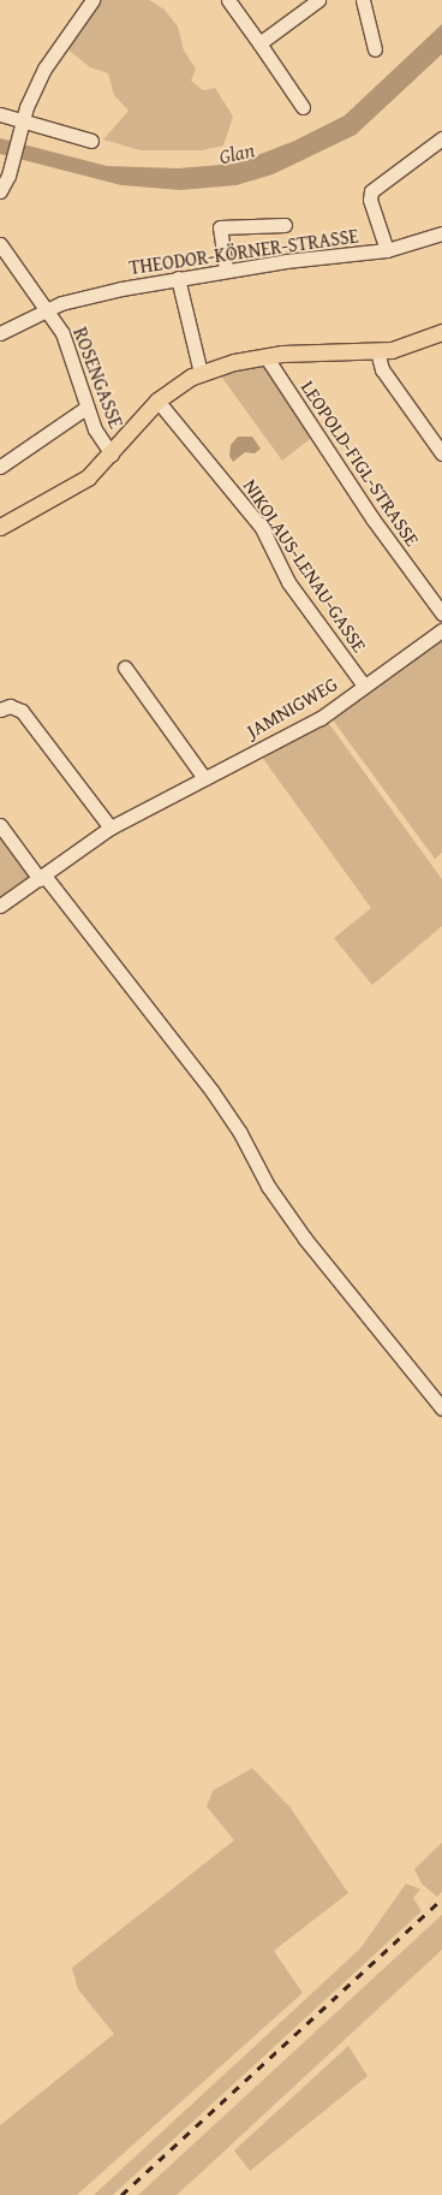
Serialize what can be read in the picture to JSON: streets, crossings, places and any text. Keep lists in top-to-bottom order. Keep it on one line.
{"streets":{"street":["THEODOR-KÖRNER-STRASSE","ROSENGASSE","LEOPOLD-FIGL-STRASSE","NIKOLAUS-LENAU-GASSE","JAMNIGWEG"]},"crossings":[["THEODOR-KÖRNER-STRASSE","ROSENGASSE"],["NIKOLAUS-LENAU-GASSE","JAMNIGWEG"]],"water":["Glan"]}
